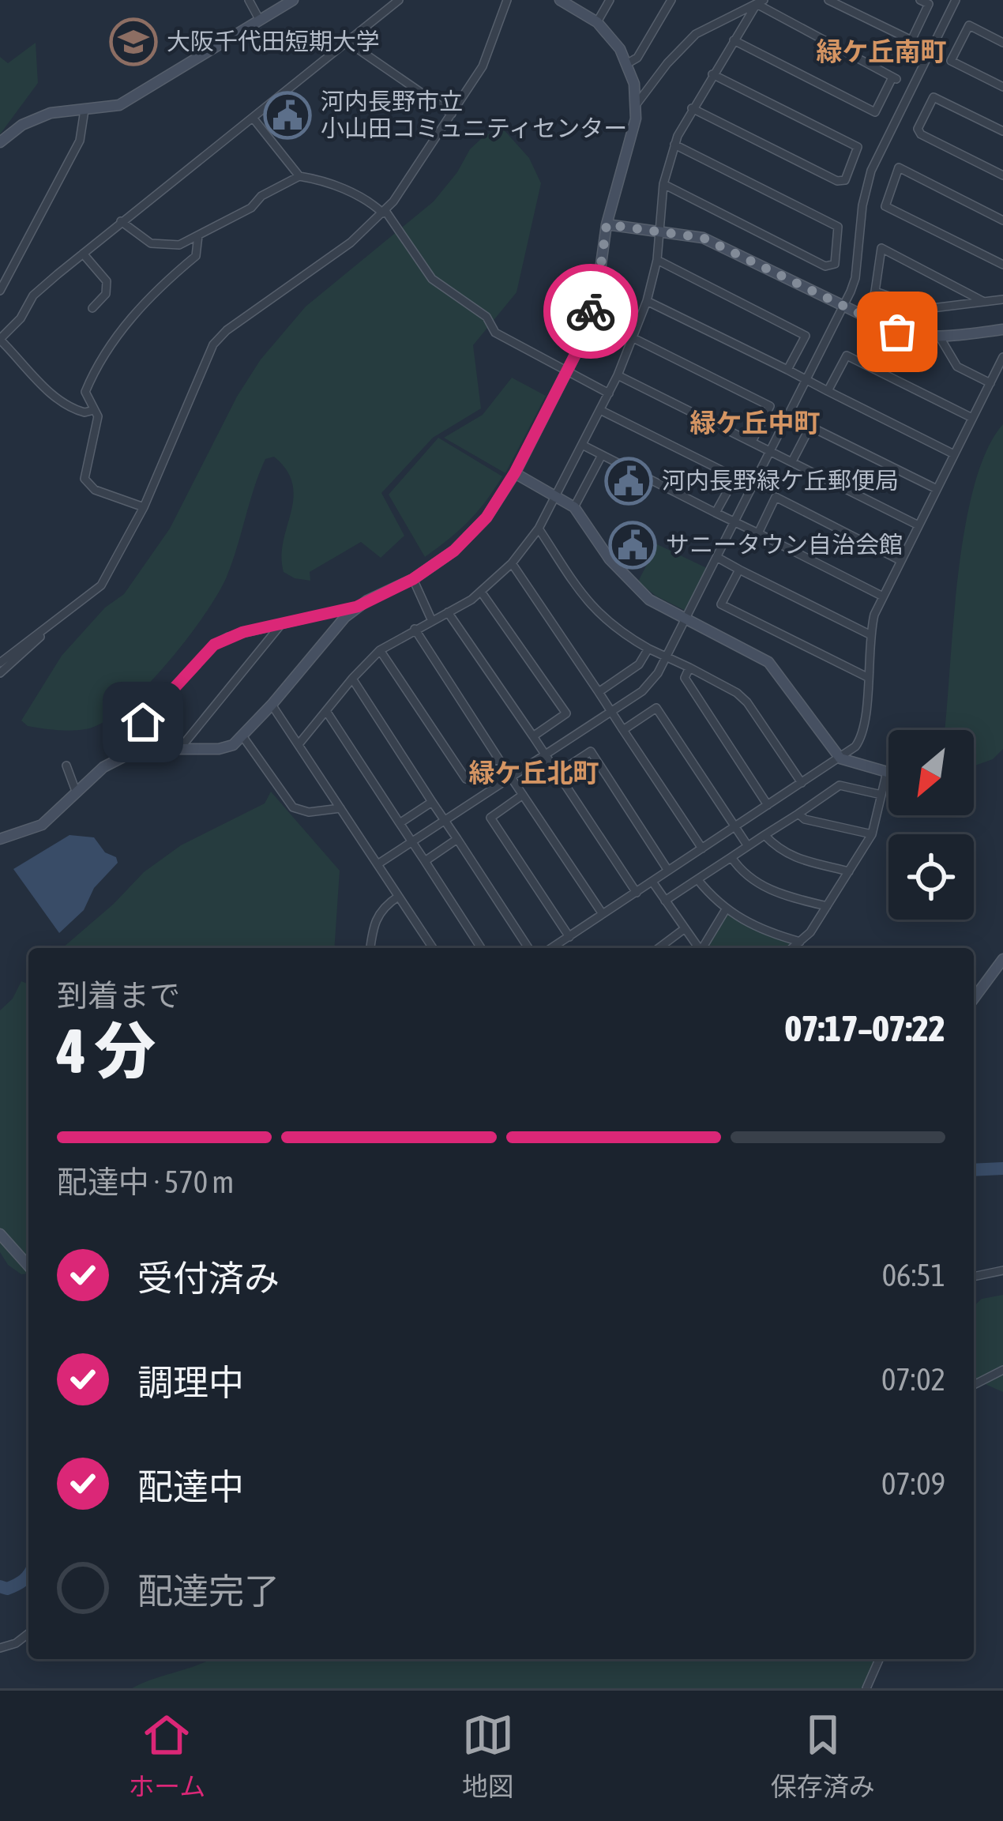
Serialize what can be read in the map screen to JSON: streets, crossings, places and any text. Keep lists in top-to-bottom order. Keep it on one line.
{"districts":["緑ケ丘南町","緑ケ丘中町","緑ケ丘北町"],"places":{"school or university":["大阪千代田短期大学"],"public building":["河内長野市立 小山田コミュニティセンター","河内長野緑ケ丘郵便局","サニータウン自治会館"]},"north":"bottom left","page":{"heading":["4 分","到着まで","07:17–07:22"],"bar":"配達中 · 570 m","list":[["受付済み","06:51"],["調理中","07:02"],["配達中","07:09"],"配達完了"],"tabs":["ホーム","地図","保存済み"]}}
